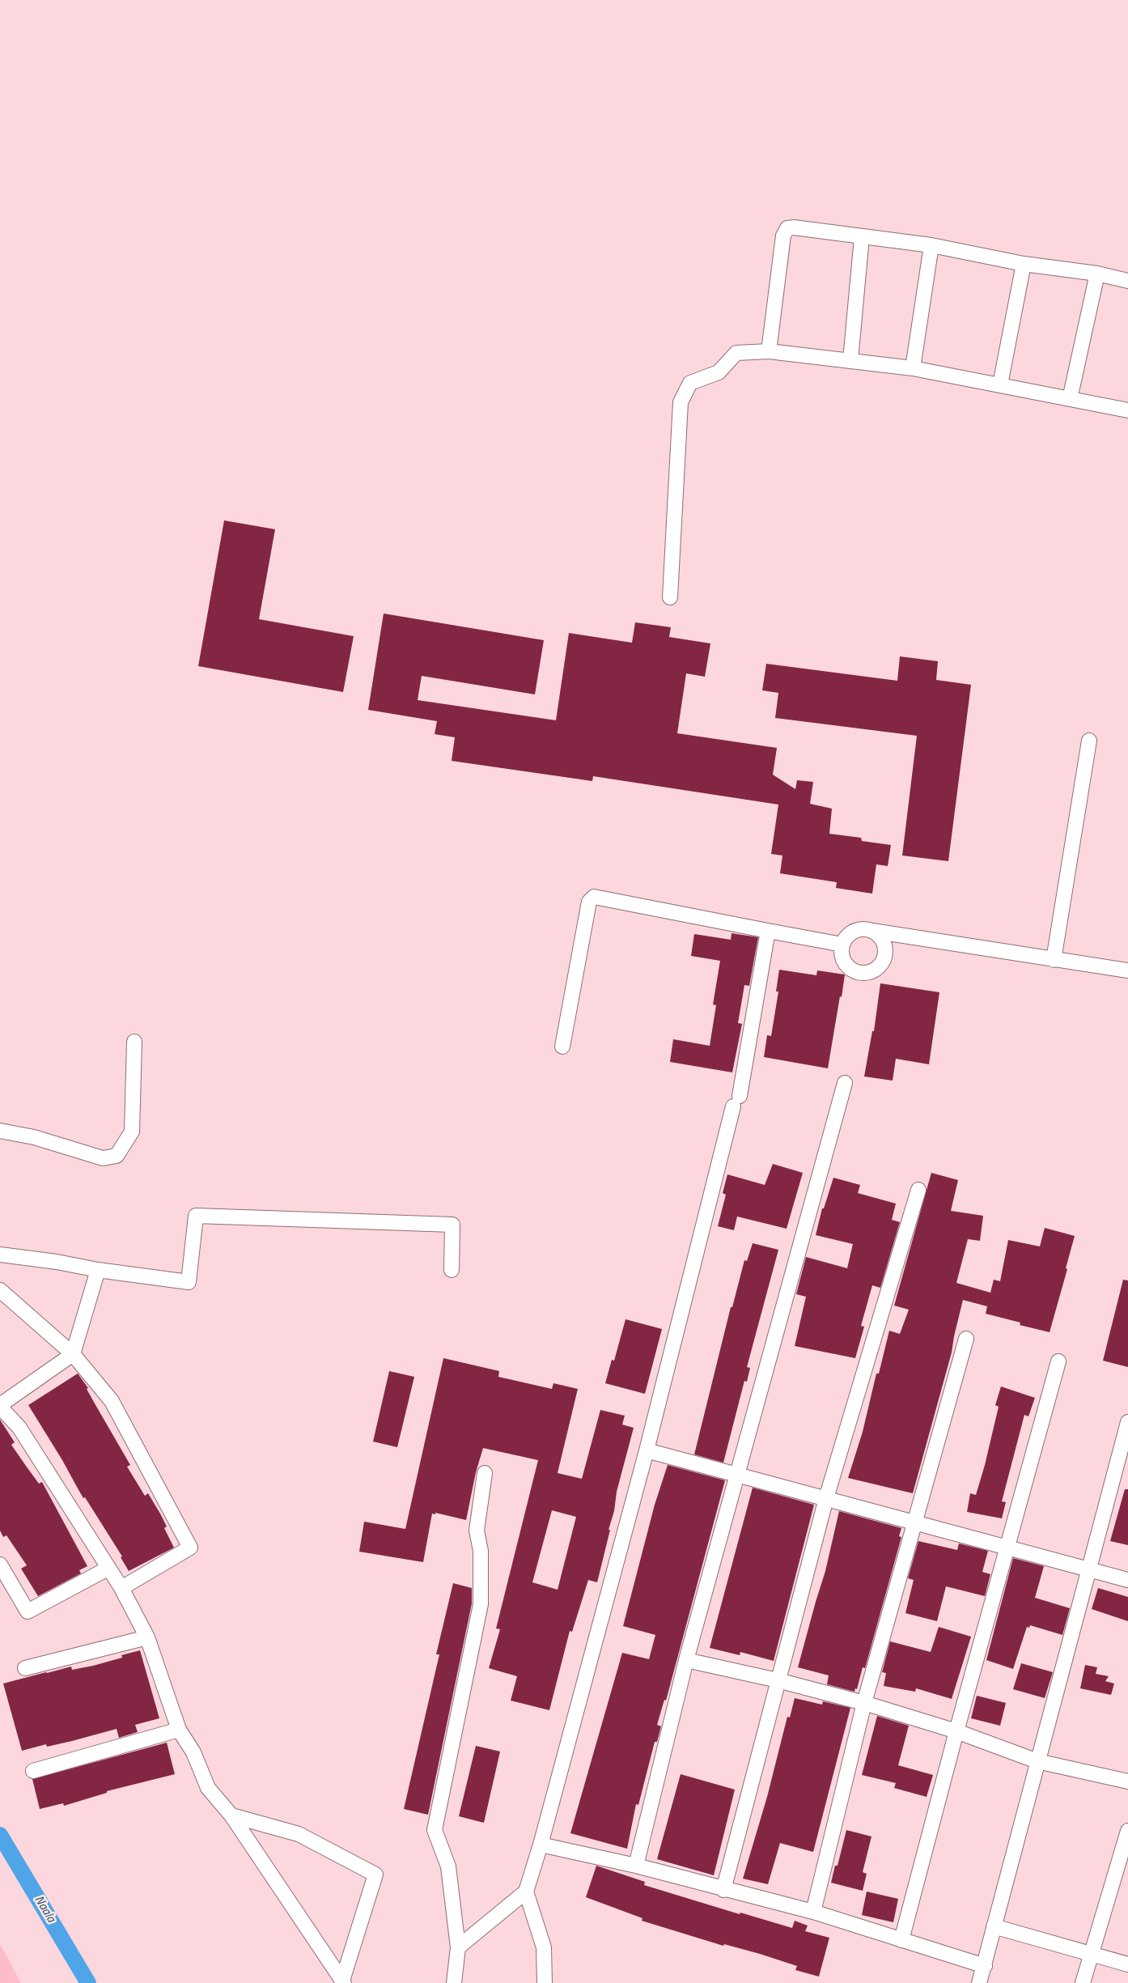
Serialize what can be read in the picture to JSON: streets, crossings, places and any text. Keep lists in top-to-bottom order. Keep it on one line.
{"water":["Naala"]}
